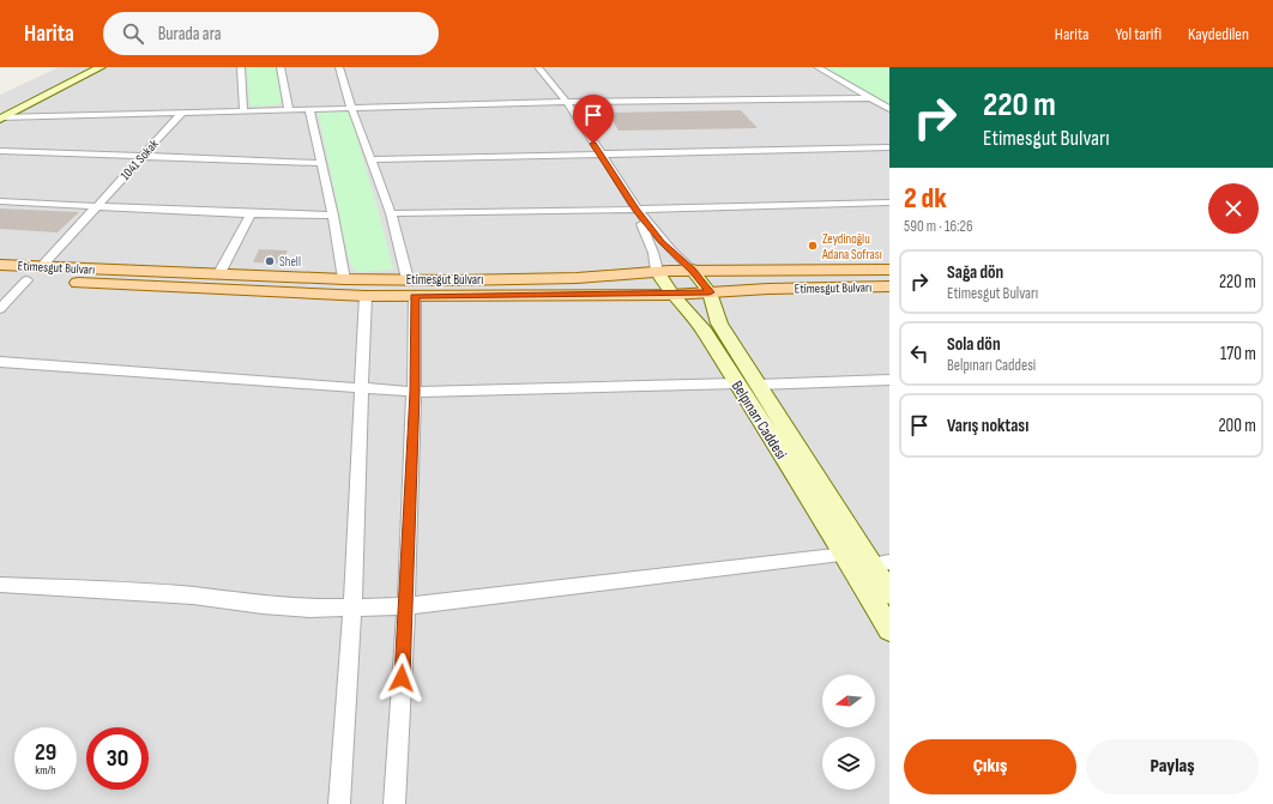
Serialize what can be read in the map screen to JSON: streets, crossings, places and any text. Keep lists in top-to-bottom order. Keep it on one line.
{"streets":{"main road":["Etimesgut Bulvarı"],"street":["1041 Sokak","Belpınarı Caddesi"]},"crossings":[["1041 Sokak","Etimesgut Bulvarı"],["Etimesgut Bulvarı","Belpınarı Caddesi"]],"places":["Zeydinoğlu Adana Sofrası","Shell"],"north":"left","page":{"header":"Harita","search":"Burada ara","nav":["Harita","Yol tarifi","Kaydedilen"],"turn":["220 m","Etimesgut Bulvarı"],"heading":["2 dk","590 m · 16:26"],"list":[{"name":"Sağa dön","note":"Etimesgut Bulvarı","value":"220 m"},{"name":"Sola dön","note":"Belpınarı Caddesi","value":"170 m"},{"name":"Varış noktası","value":"200 m"}],"speed":"29 km/h","limit":"30","buttons":["Çıkış","Paylaş"]}}
